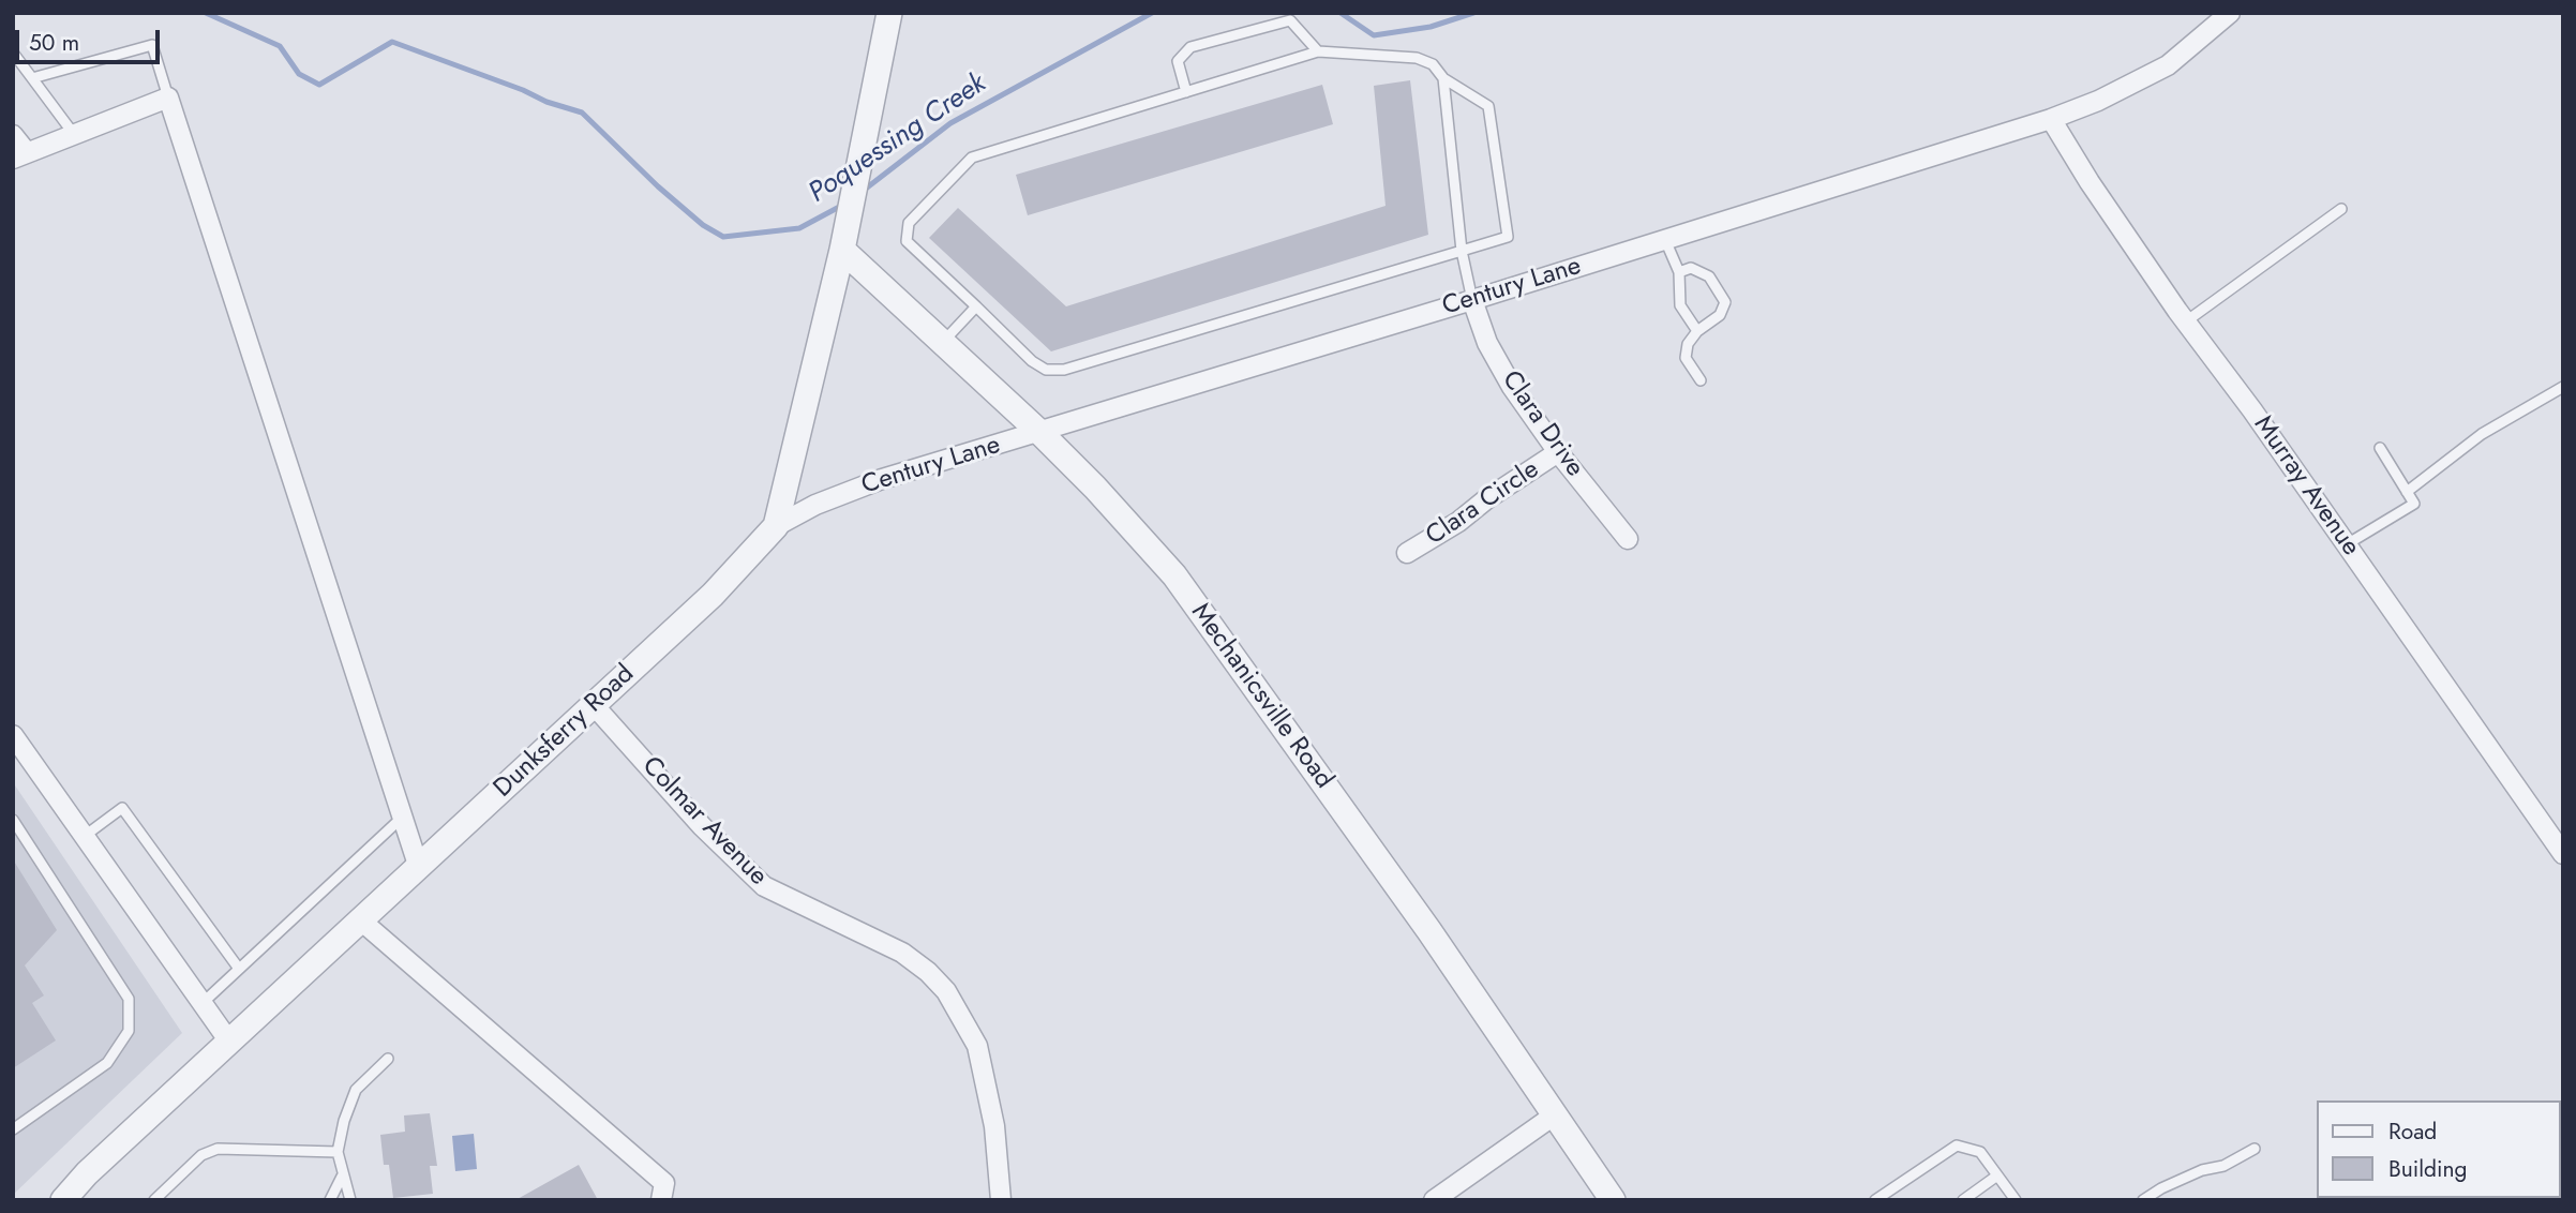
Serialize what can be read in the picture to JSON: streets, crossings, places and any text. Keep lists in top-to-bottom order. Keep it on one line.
{"streets":{"street":["Century Lane","Clara Drive","Murray Avenue","Clara Circle","Mechanicsville Road","Dunksferry Road","Colmar Avenue"]},"crossings":[["Century Lane","Clara Drive"],["Century Lane","Murray Avenue"],["Century Lane","Mechanicsville Road"],["Century Lane","Dunksferry Road"],["Clara Drive","Clara Circle"],["Mechanicsville Road","Dunksferry Road"],["Dunksferry Road","Colmar Avenue"]],"water":["Poquessing Creek"],"legend":["Road","Building"],"scale_bar":"50 m"}
